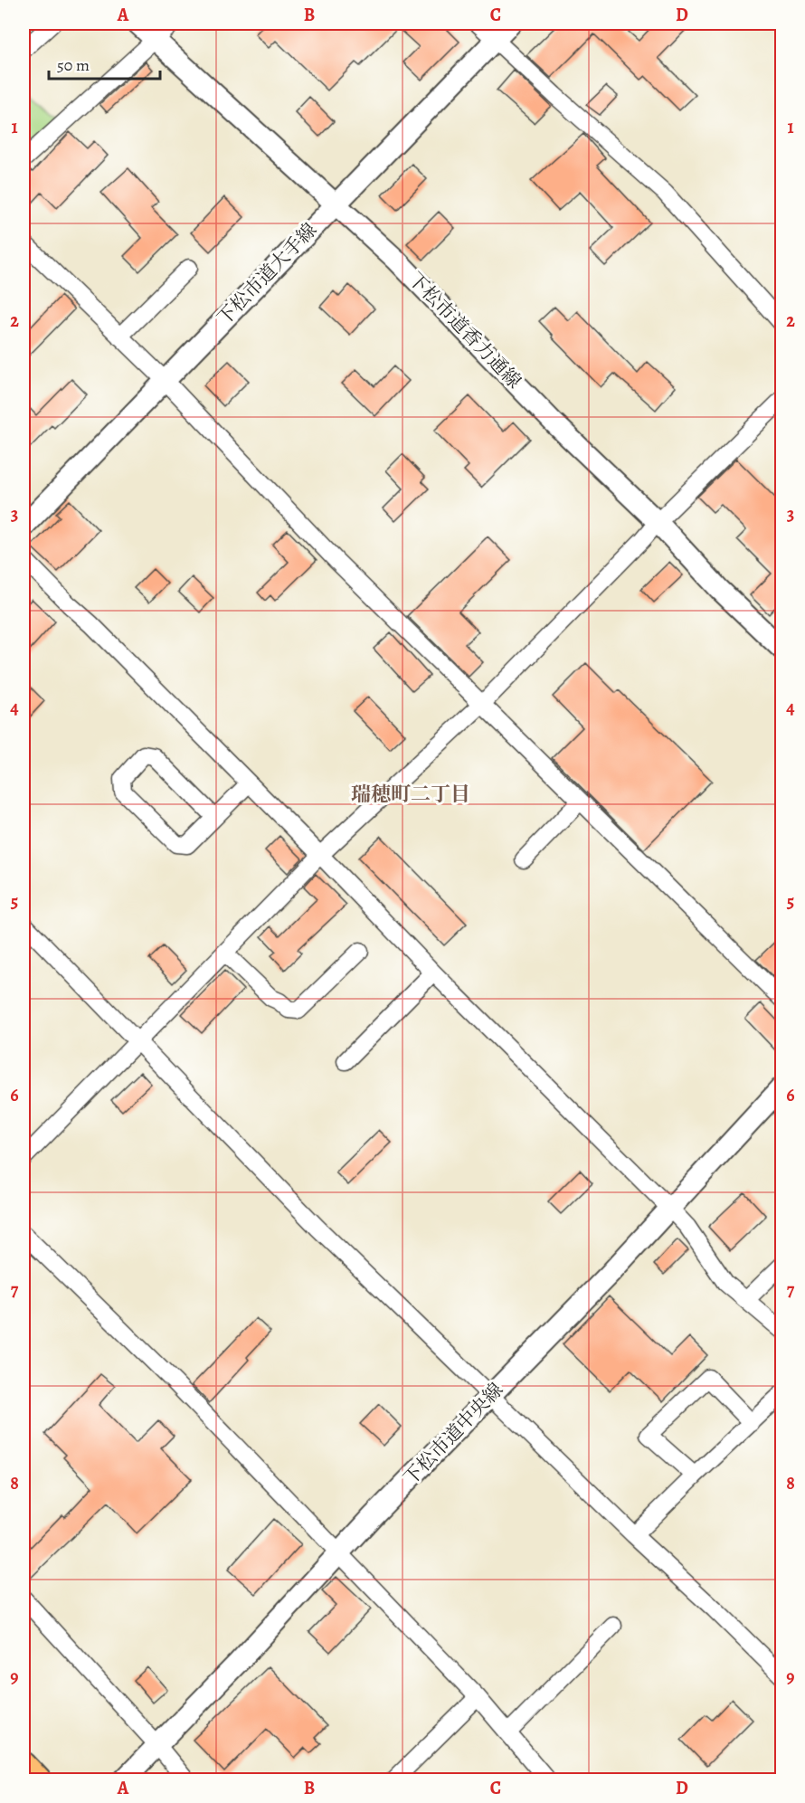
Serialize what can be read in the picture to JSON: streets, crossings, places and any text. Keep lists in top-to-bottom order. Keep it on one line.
{"streets":{"street":["下松市道大手線","下松市道香力通線","下松市道中央線"]},"crossings":[["下松市道大手線","下松市道香力通線"]],"districts":["瑞穂町二丁目"],"scale_bar":"50 m","grid":{"columns":["A","B","C","D"],"rows":["1","2","3","4","5","6","7","8","9"]}}
